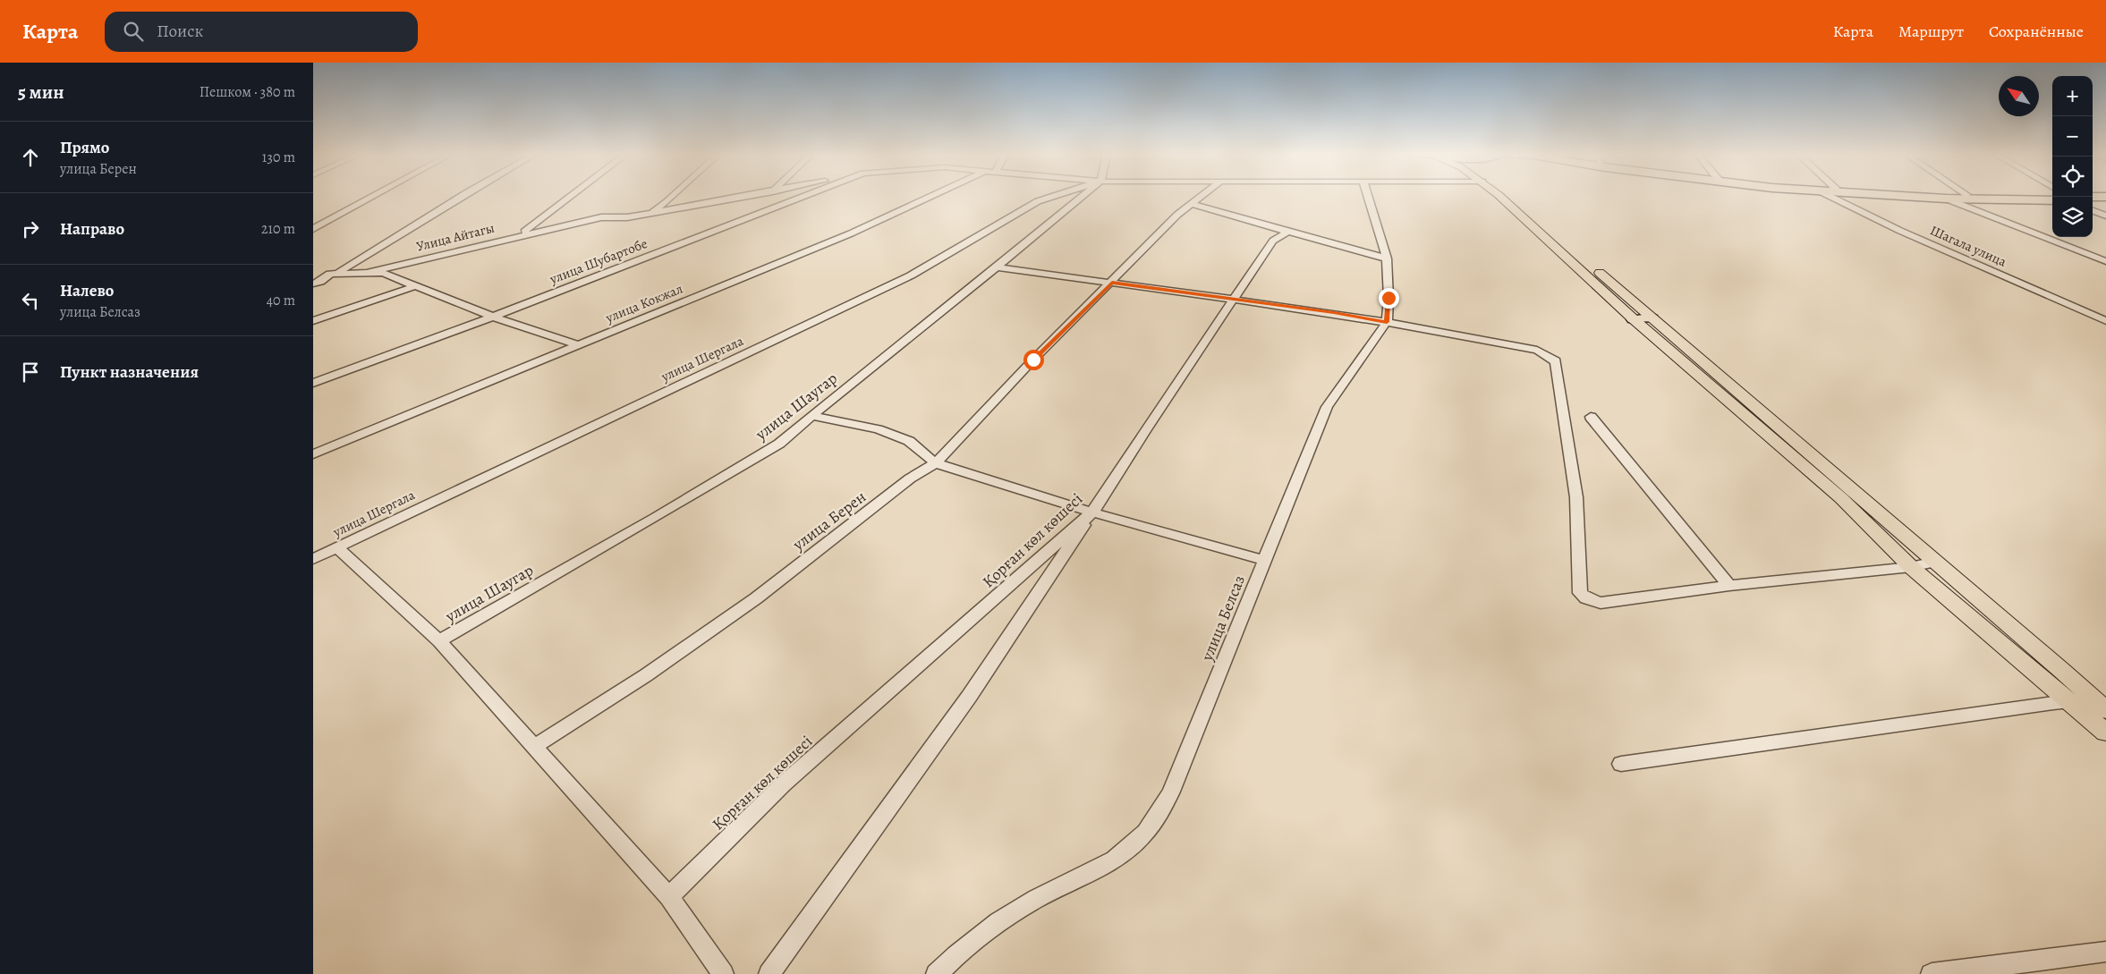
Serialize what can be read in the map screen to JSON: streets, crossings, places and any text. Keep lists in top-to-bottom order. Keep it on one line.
{"streets":{"street":["Улица Айтагы","Шагала улица","улица Шубартобе","улица Кокжал","улица Шергала","улица Шаугар","улица Берен","Қорған көл көшесі","улица Белсаз"]},"crossings":[["Улица Айтагы","улица Шубартобе"],["Улица Айтагы","улица Кокжал"]],"north":"top left","page":{"header":"Карта","search":"Поиск","nav":["Карта","Маршрут","Сохранённые"],"heading":["5 мин","Пешком · 380 m"],"map_buttons":["+","−"],"list":[["Прямо","улица Берен","130 m"],["Направо","210 m"],["Налево","улица Белсаз","40 m"],"Пункт назначения"]}}
